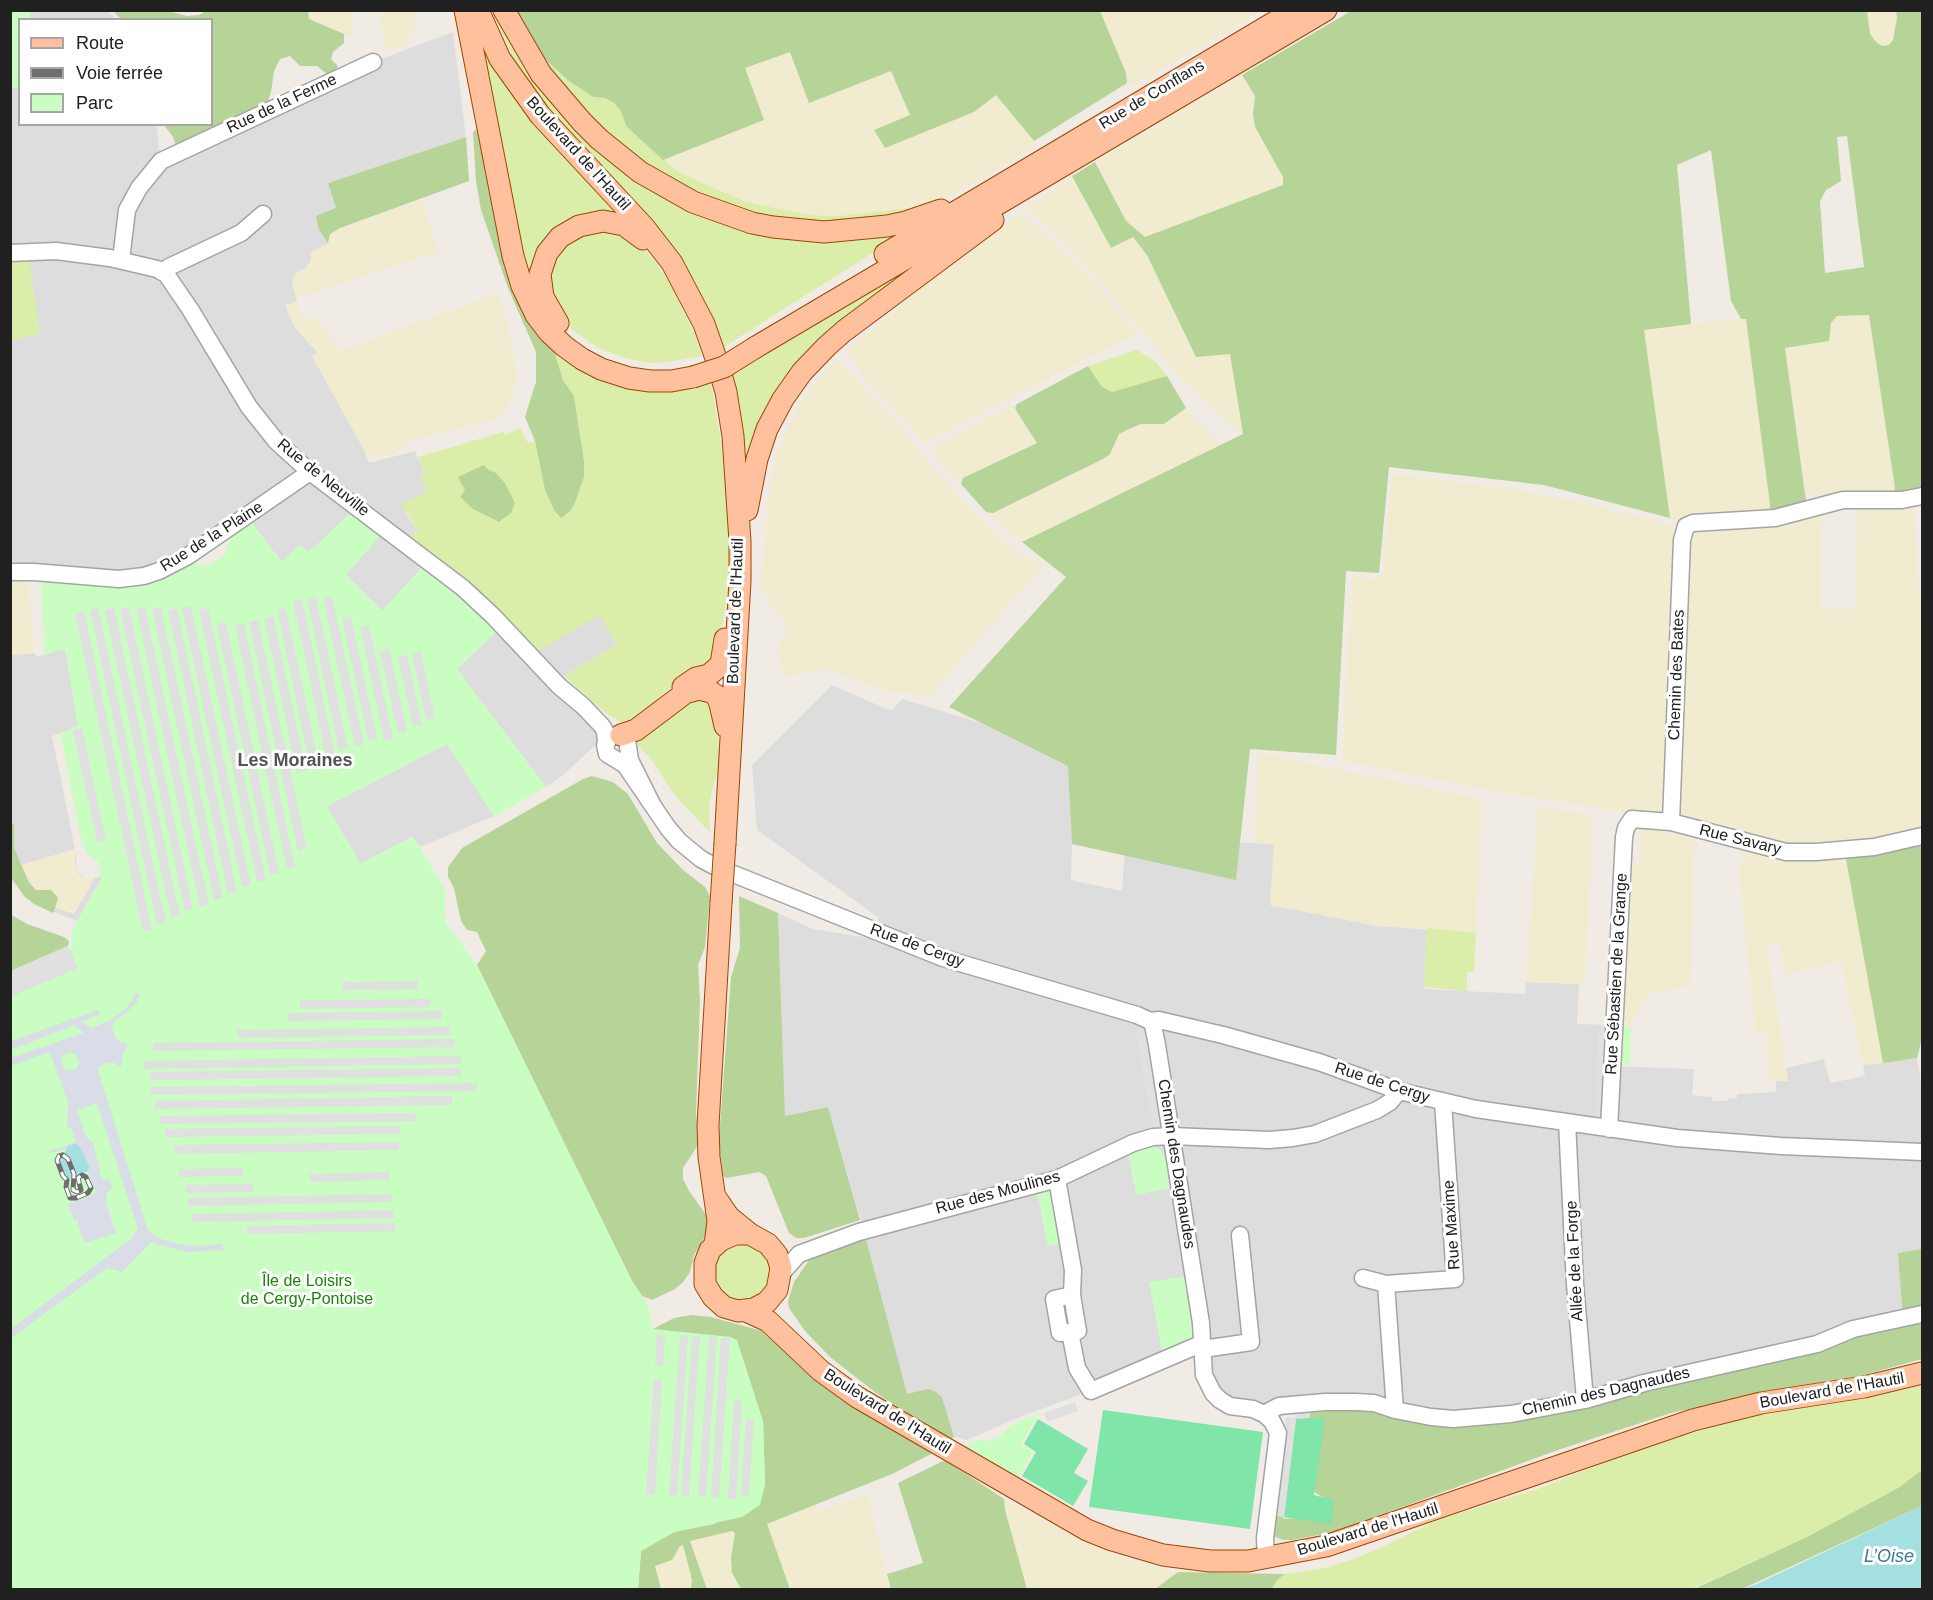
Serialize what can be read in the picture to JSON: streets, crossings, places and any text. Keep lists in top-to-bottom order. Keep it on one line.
{"streets":{"main road":["Rue de Conflans","Boulevard de l'Hautil"],"street":["Rue de la Ferme","Rue de Neuville","Rue de la Plaine","Chemin des Bates","Rue Savary","Rue de Cergy","Rue Sébastien de la Grange","Chemin des Dagnaudes","Rue des Moulines","Rue Maxime","Allée de la Forge"]},"crossings":[["Boulevard de l'Hautil","Rue des Moulines"],["Rue de Neuville","Rue de la Plaine"],["Rue de Neuville","Rue de Cergy"],["Chemin des Bates","Rue Savary"],["Rue Savary","Rue Sébastien de la Grange"],["Rue de Cergy","Rue Sébastien de la Grange"],["Rue de Cergy","Chemin des Dagnaudes"],["Rue de Cergy","Rue des Moulines"],["Rue de Cergy","Rue Maxime"],["Rue de Cergy","Allée de la Forge"],["Chemin des Dagnaudes","Rue des Moulines"],["Chemin des Dagnaudes","Allée de la Forge"]],"districts":["Les Moraines"],"water":["L’Oise"],"parks":["Île de Loisirs de Cergy-Pontoise"],"legend":["Route","Voie ferrée","Parc"]}
